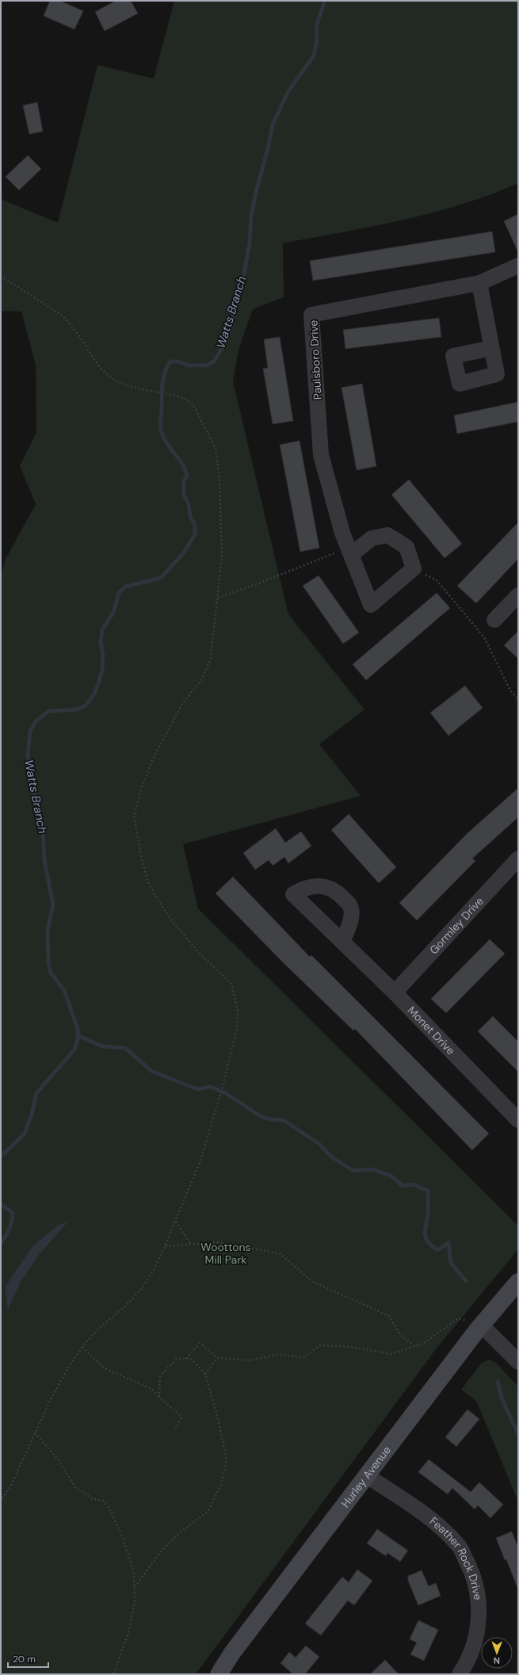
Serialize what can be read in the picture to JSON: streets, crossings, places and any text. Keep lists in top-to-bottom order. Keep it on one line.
{"streets":{"street":["Paulsboro Drive","Gormley Drive","Monet Drive","Hurley Avenue","Feather Rock Drive"]},"crossings":[["Gormley Drive","Monet Drive"],["Hurley Avenue","Feather Rock Drive"]],"water":["Watts Branch"],"parks":["Woottons Mill Park"],"scale_bar":"20 m","north":"bottom"}
